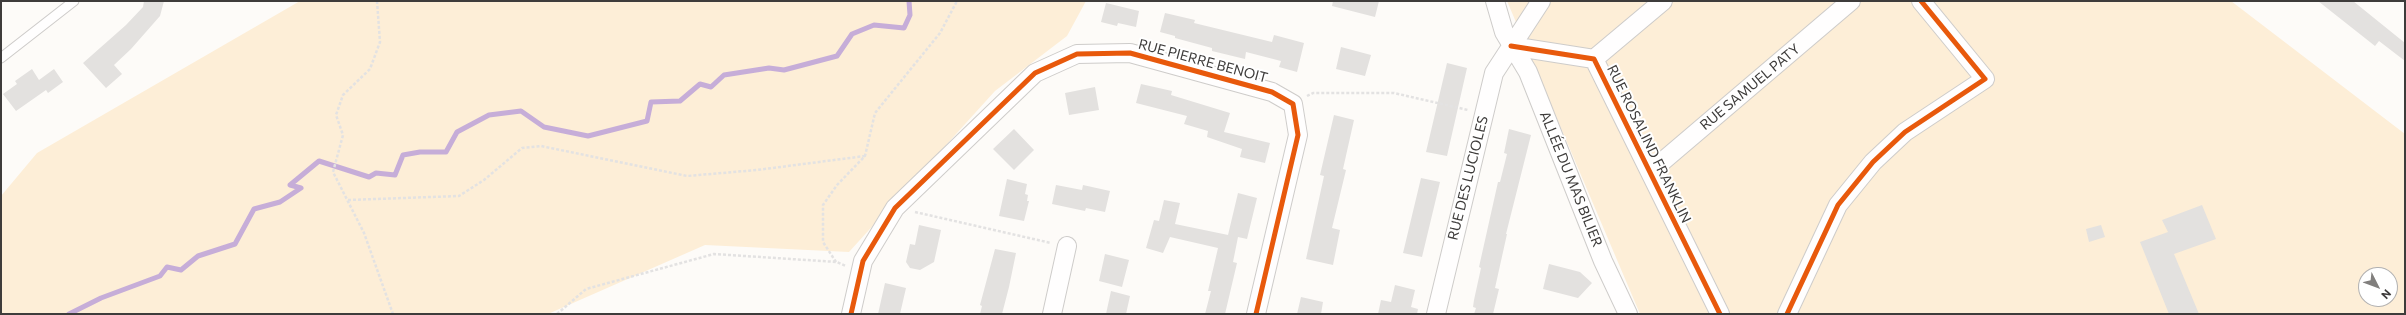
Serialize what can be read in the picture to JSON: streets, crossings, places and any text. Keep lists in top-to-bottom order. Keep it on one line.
{"streets":{"street":["RUE PIERRE BENOIT","RUE SAMUEL PATY","RUE ROSALIND FRANKLIN","RUE DES LUCIOLES","ALLÉE DU MAS BILIER"]},"crossings":[["RUE SAMUEL PATY","RUE ROSALIND FRANKLIN"],["RUE ROSALIND FRANKLIN","RUE DES LUCIOLES"],["RUE ROSALIND FRANKLIN","ALLÉE DU MAS BILIER"],["RUE DES LUCIOLES","ALLÉE DU MAS BILIER"]],"north":"bottom right"}
